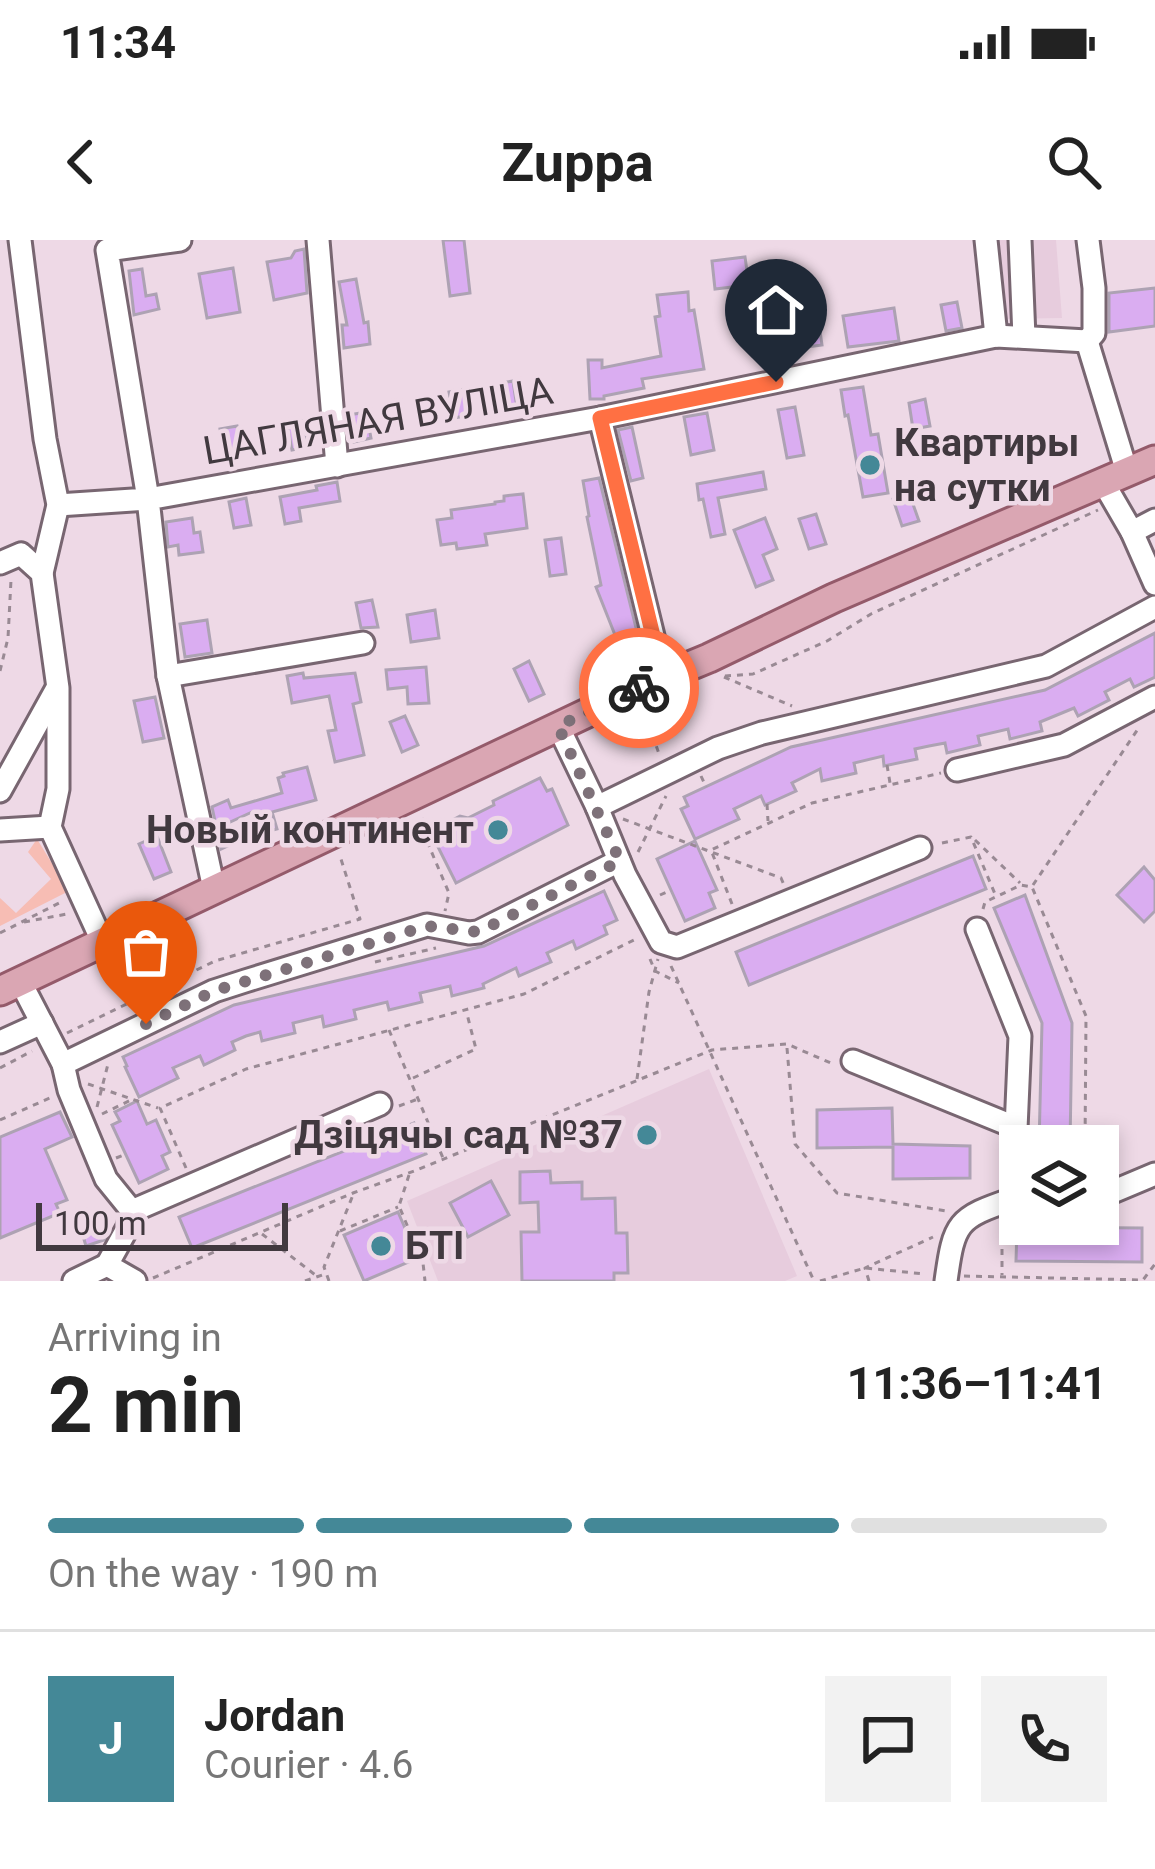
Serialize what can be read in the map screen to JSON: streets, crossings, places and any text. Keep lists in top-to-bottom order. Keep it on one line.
{"streets":{"street":["ЦАГЛЯНАЯ ВУЛІЦА"]},"places":["Квартиры на сутки","Новый континент","Дзіцячы сад №37","БТІ"],"scale_bar":"100 m","page":{"status":"11:34","header":"Zuppa","scale":"100 m","heading":["2 min","Arriving in","11:36–11:41"],"panel":["Jordan","Courier · 4.6"],"bar":"On the way · 190 m","round":"J"}}
